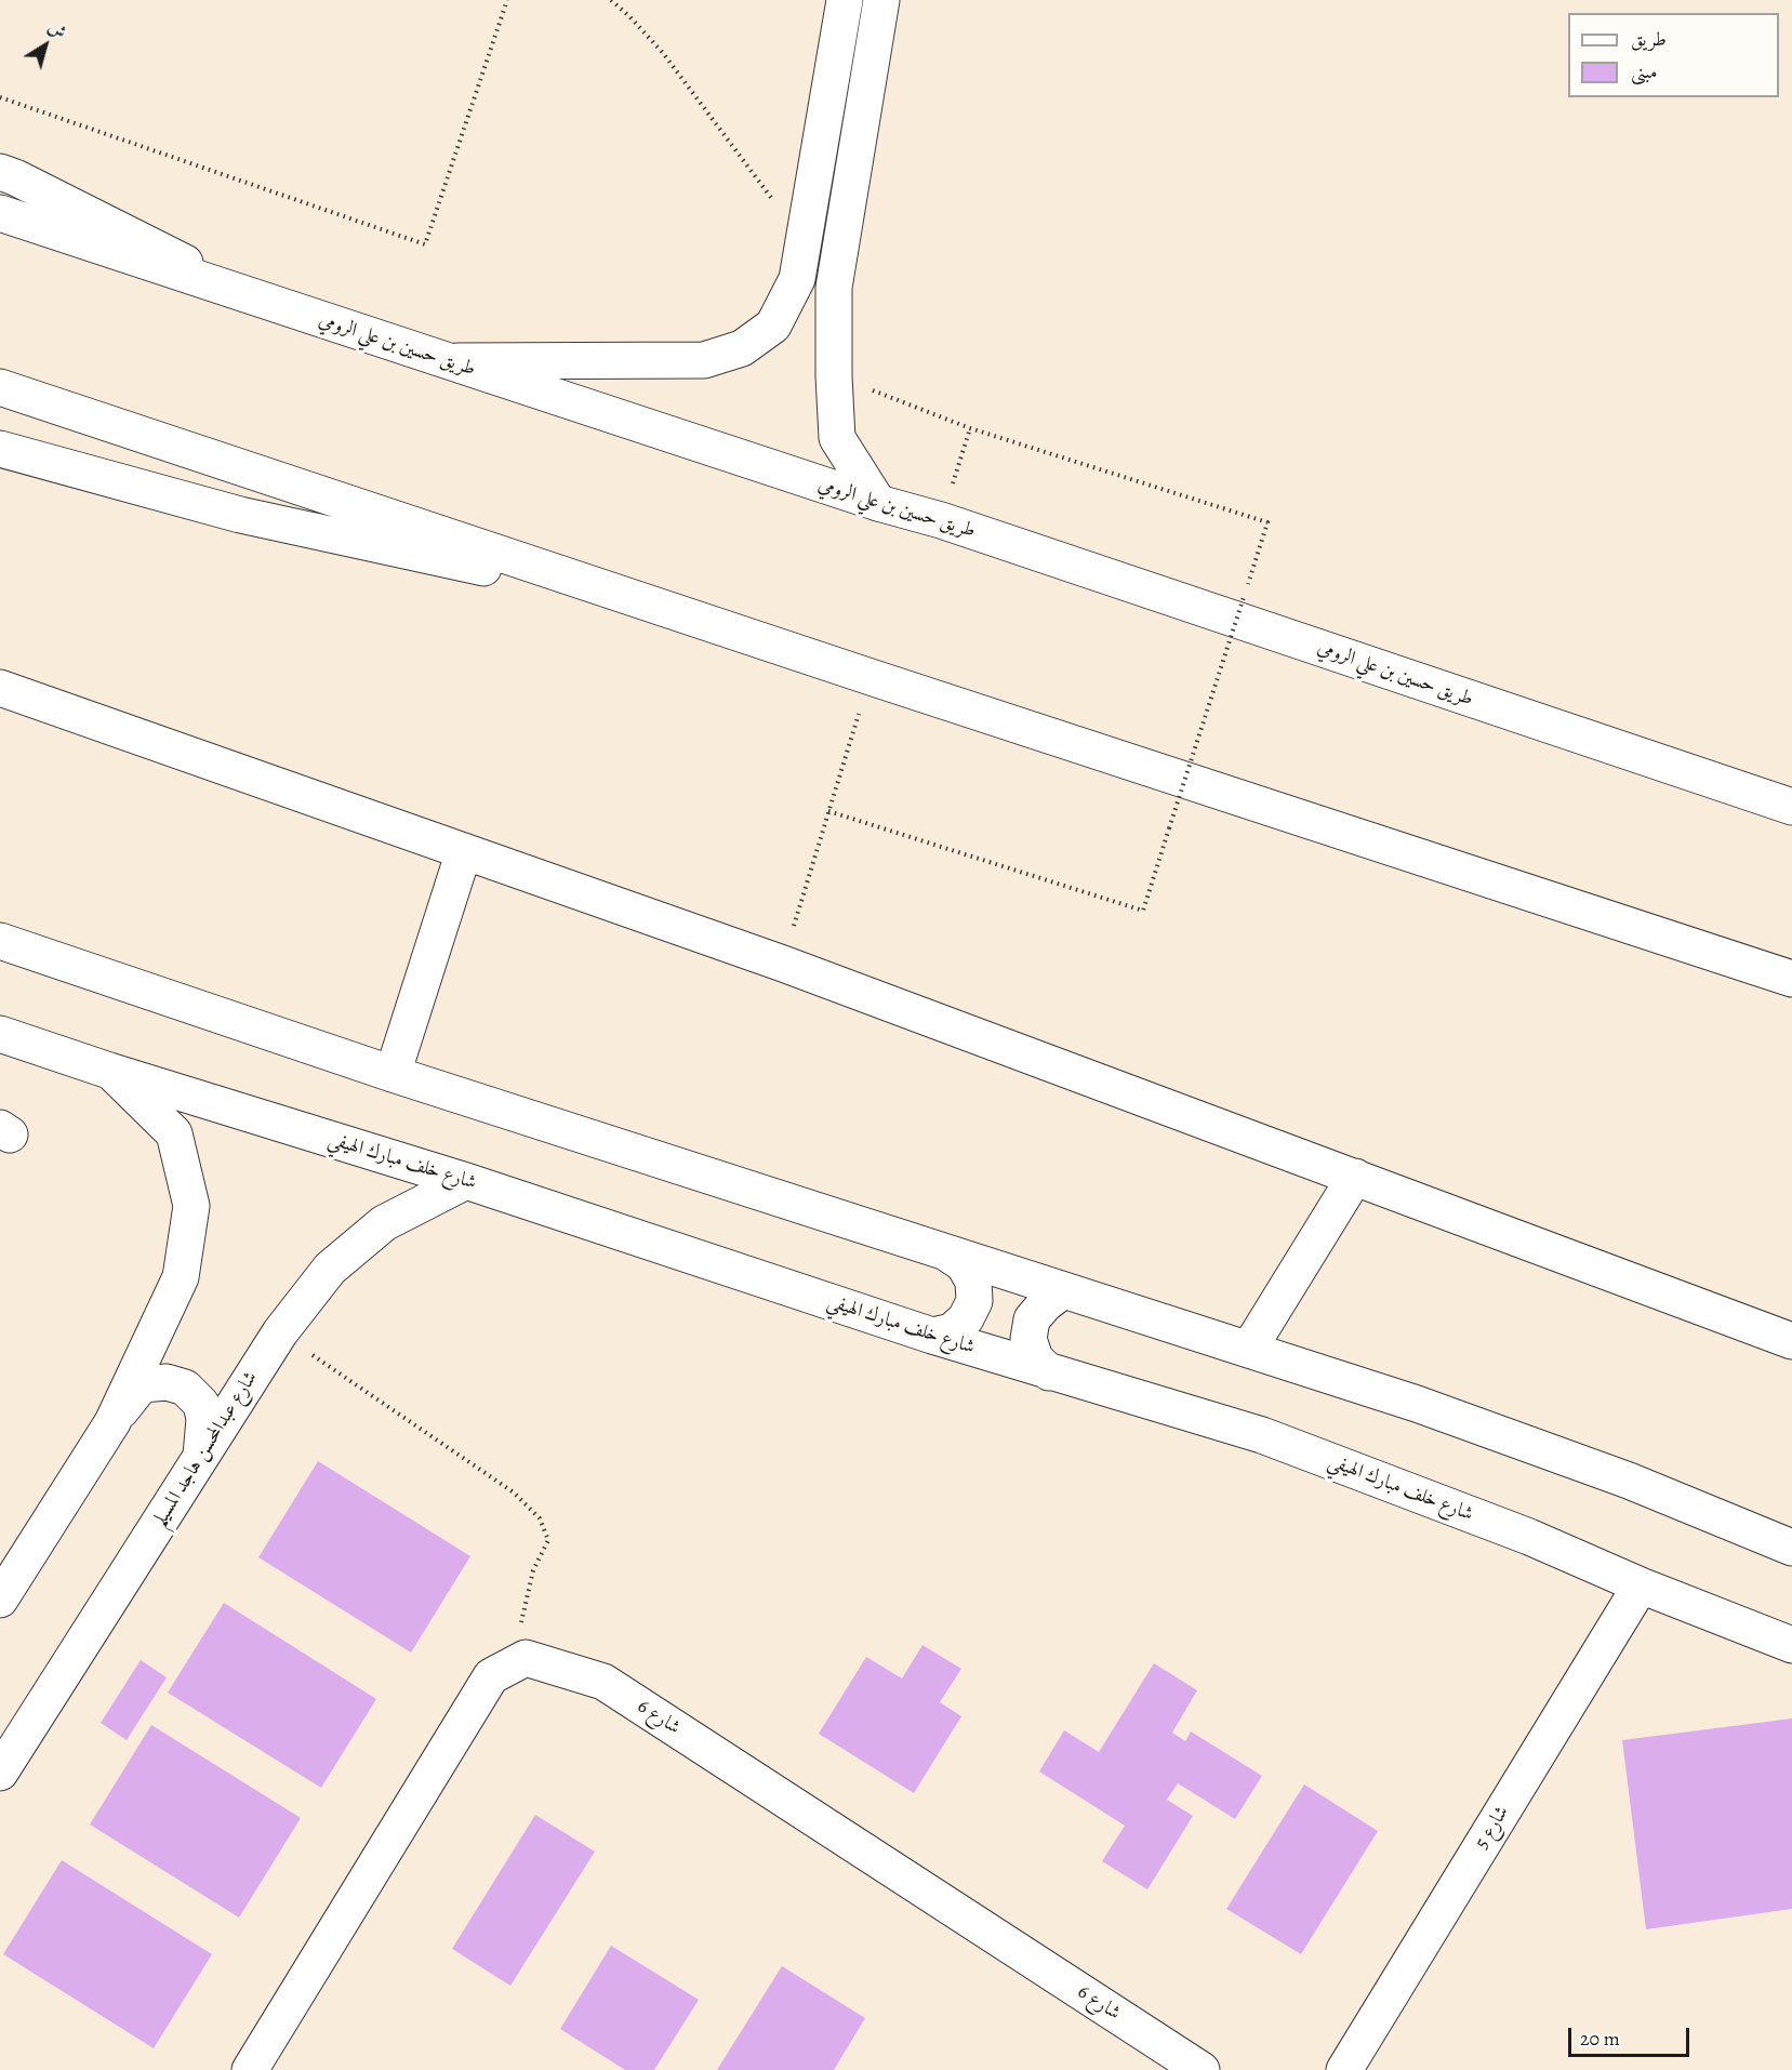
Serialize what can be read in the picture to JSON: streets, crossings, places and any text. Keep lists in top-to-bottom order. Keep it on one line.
{"streets":{"main road":["طريق حسين بن علي الرومي","شارع خلف مبارك الهيفي","شارع عبدالمحسن هاجد المسيلم","شارع 6","شارع 5"]},"crossings":[["شارع خلف مبارك الهيفي","شارع عبدالمحسن هاجد المسيلم"],["شارع خلف مبارك الهيفي","شارع 5"]],"legend":["طريق","مبنى"],"scale_bar":"20 m","north":"top right"}
